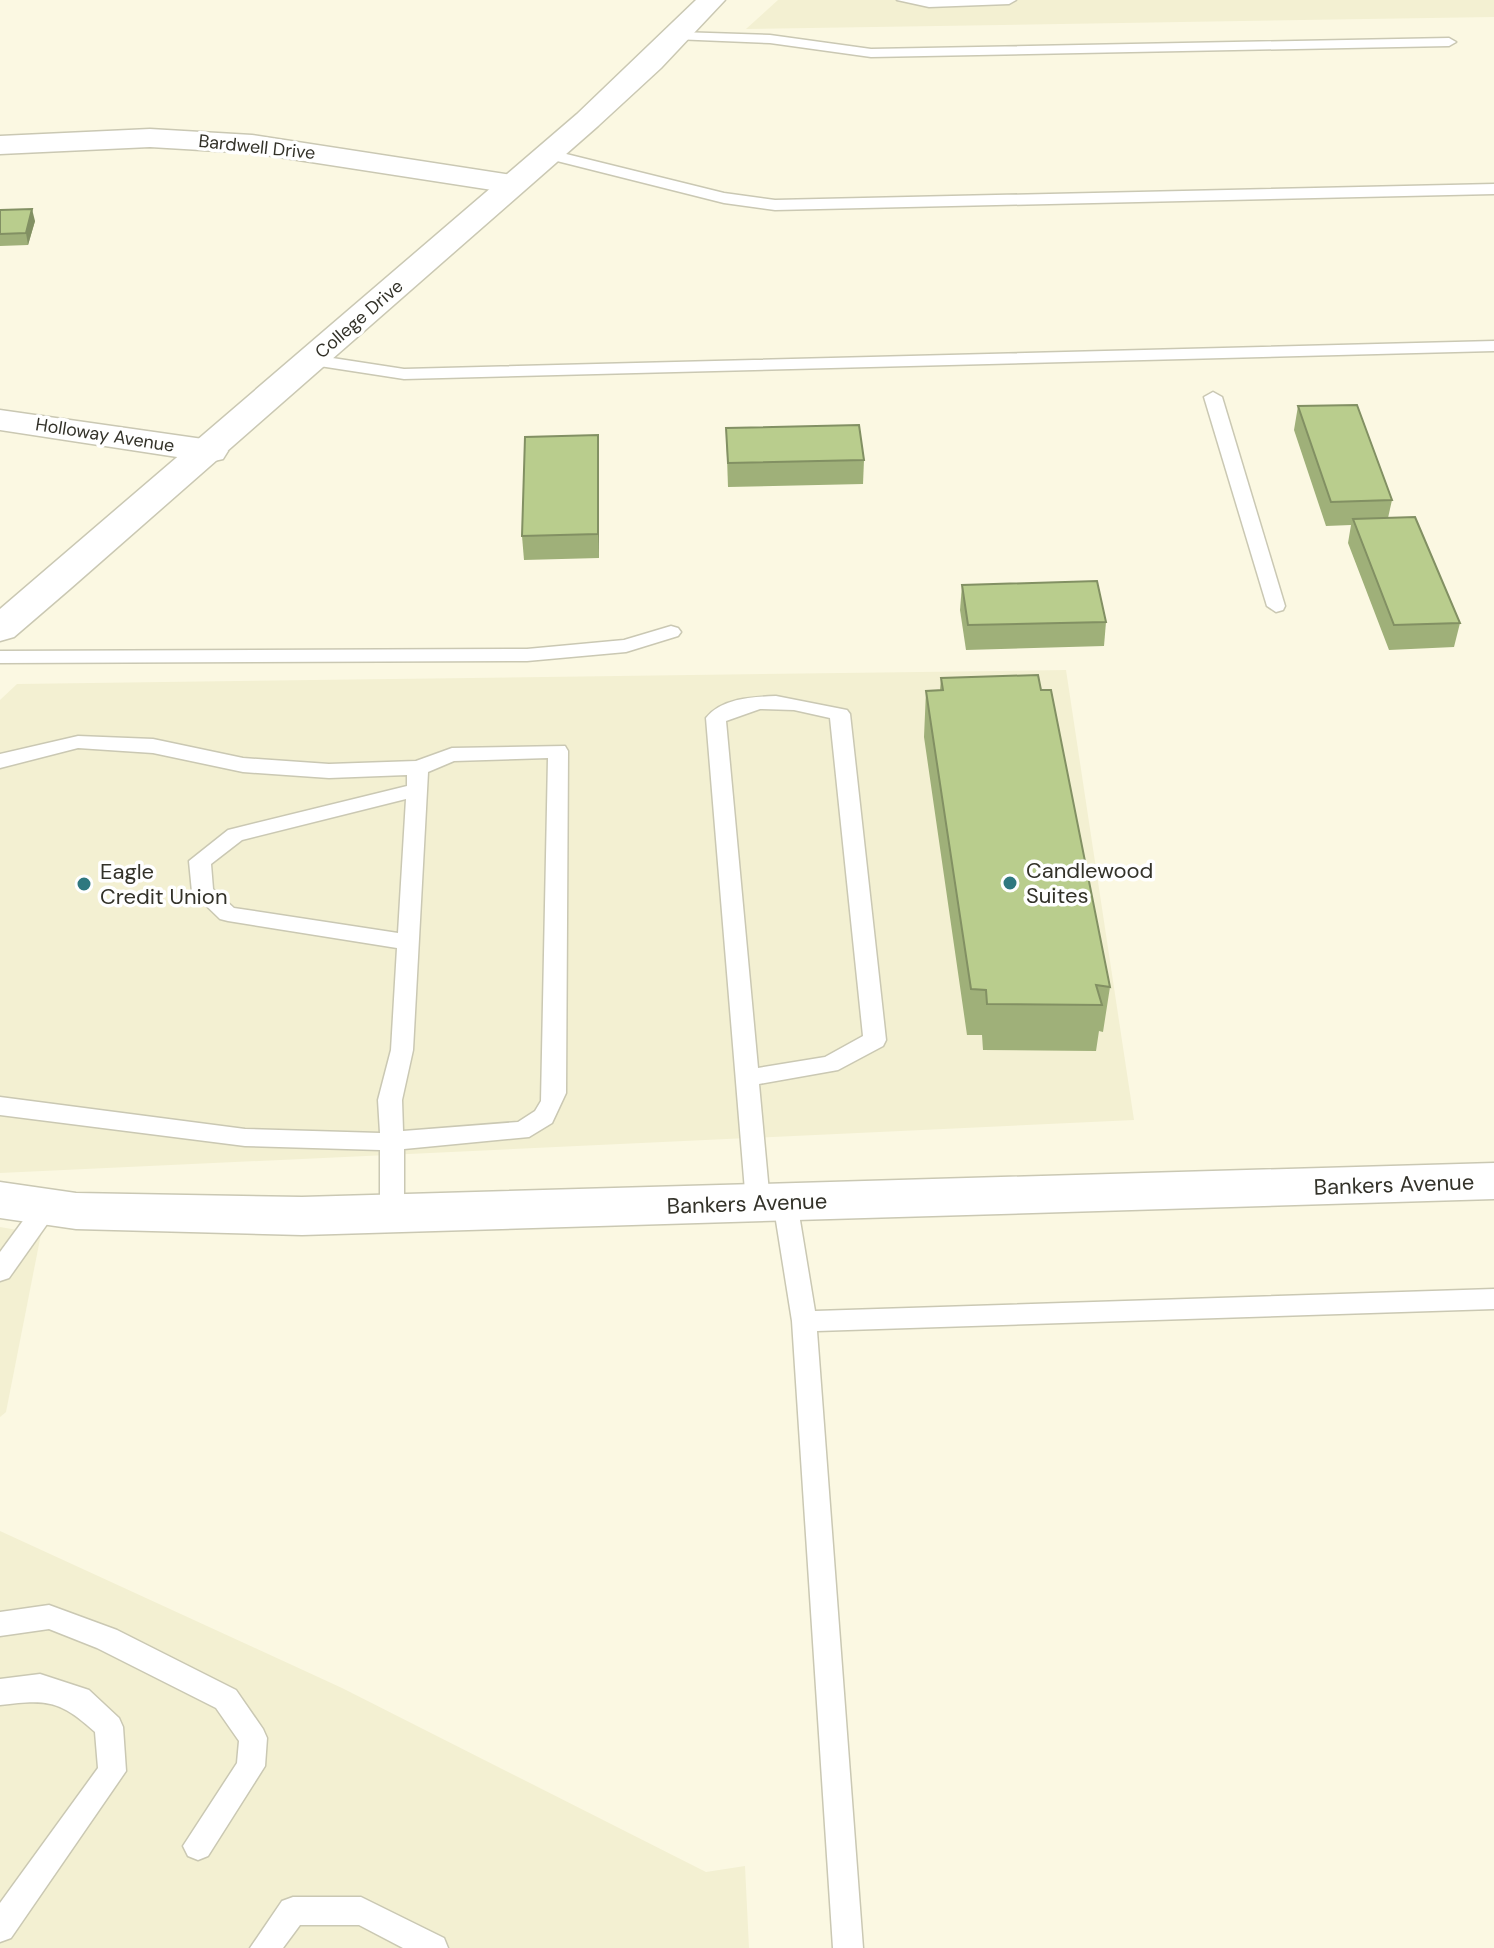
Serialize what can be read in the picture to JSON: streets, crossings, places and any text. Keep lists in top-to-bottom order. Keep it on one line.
{"streets":{"street":["Bardwell Drive","College Drive","Holloway Avenue","Bankers Avenue"]},"crossings":[["Bardwell Drive","College Drive"],["College Drive","Holloway Avenue"]],"places":["Candlewood Suites","Eagle Credit Union"]}
